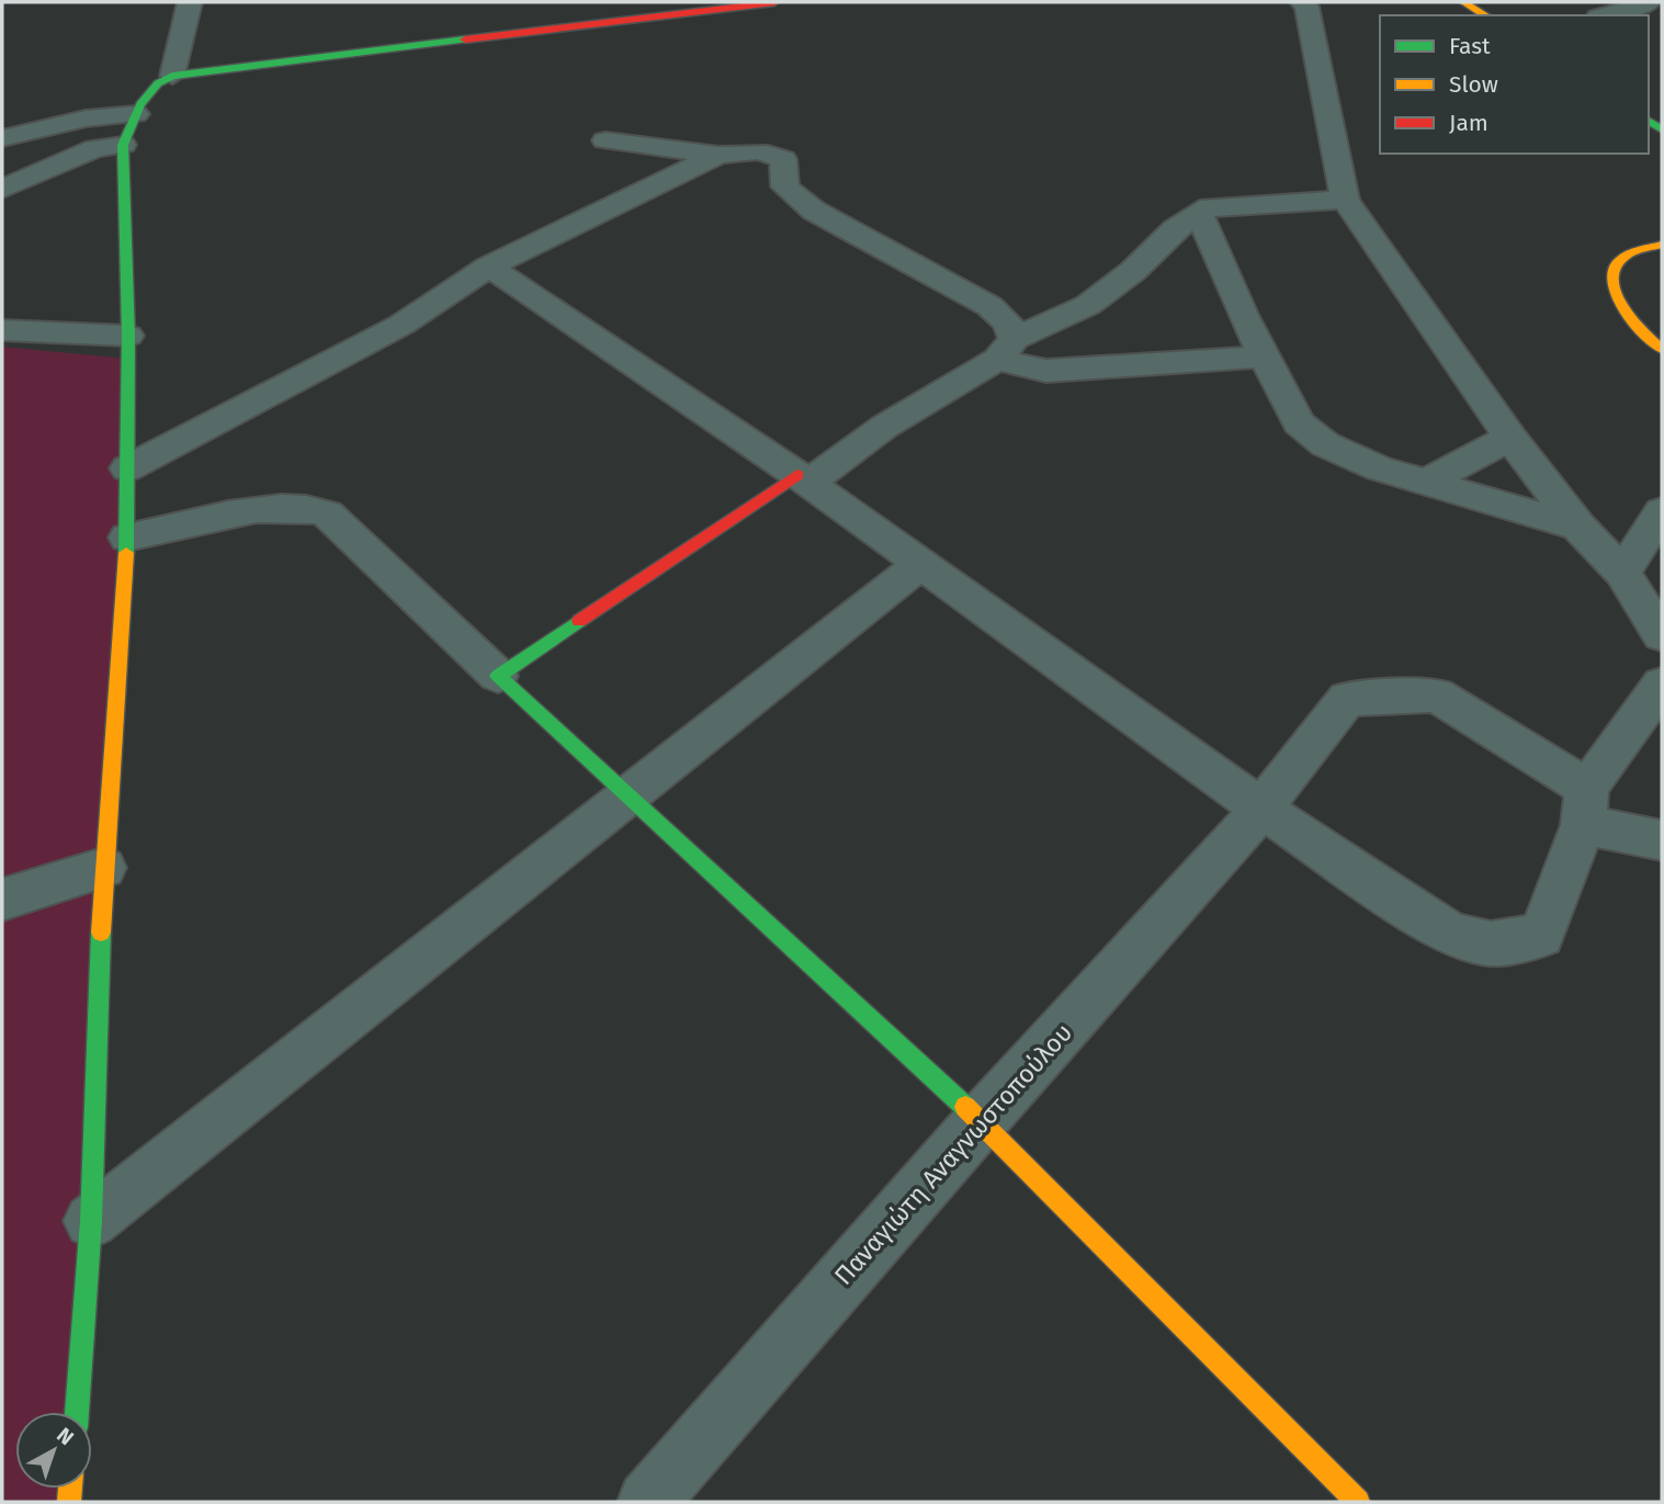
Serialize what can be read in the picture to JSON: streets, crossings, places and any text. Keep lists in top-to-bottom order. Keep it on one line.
{"streets":{"street":["Παναγιώτη Αναγνωστοπούλου"]},"legend":["Fast","Slow","Jam"],"north":"top right"}
